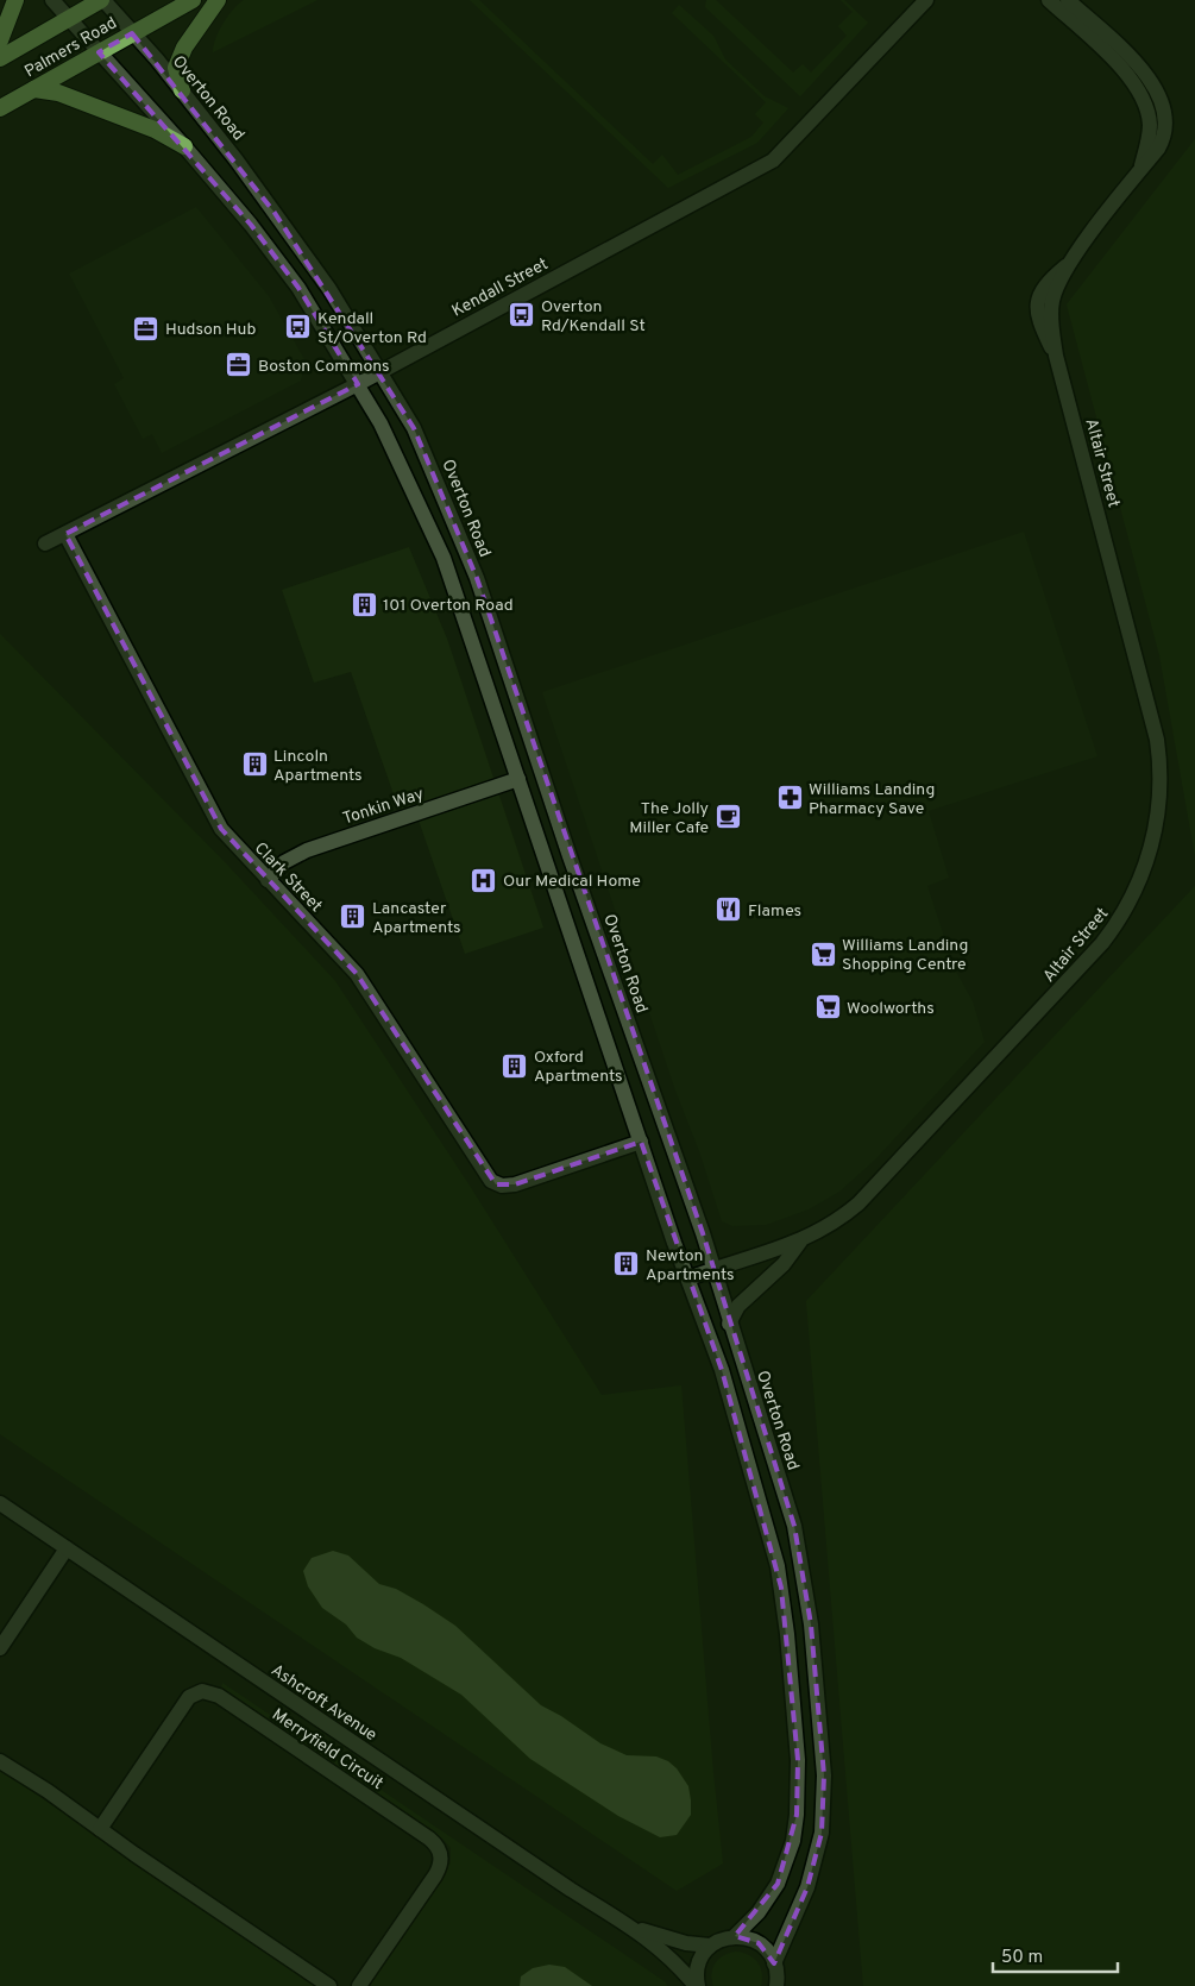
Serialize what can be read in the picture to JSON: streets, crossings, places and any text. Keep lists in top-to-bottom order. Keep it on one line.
{"streets":{"highway":["Palmers Road"],"street":["Overton Road","Kendall Street","Altair Street","Tonkin Way","Clark Street","Ashcroft Avenue","Merryfield Circuit"]},"crossings":[["Palmers Road","Overton Road"],["Overton Road","Kendall Street"],["Overton Road","Altair Street"],["Kendall Street","Clark Street"],["Tonkin Way","Clark Street"]],"places":{"bus stop":["Overton Rd/Kendall St","Kendall St/Overton Rd"],"office":["Hudson Hub","Boston Commons"],"building":["101 Overton Road","Lincoln Apartments","Lancaster Apartments","Oxford Apartments","Newton Apartments"],"pharmacy":["Williams Landing Pharmacy Save"],"cafe":["The Jolly Miller Cafe"],"hospital":["Our Medical Home"],"restaurant":["Flames"],"supermarket":["Williams Landing Shopping Centre","Woolworths"]},"scale_bar":"50 m"}
